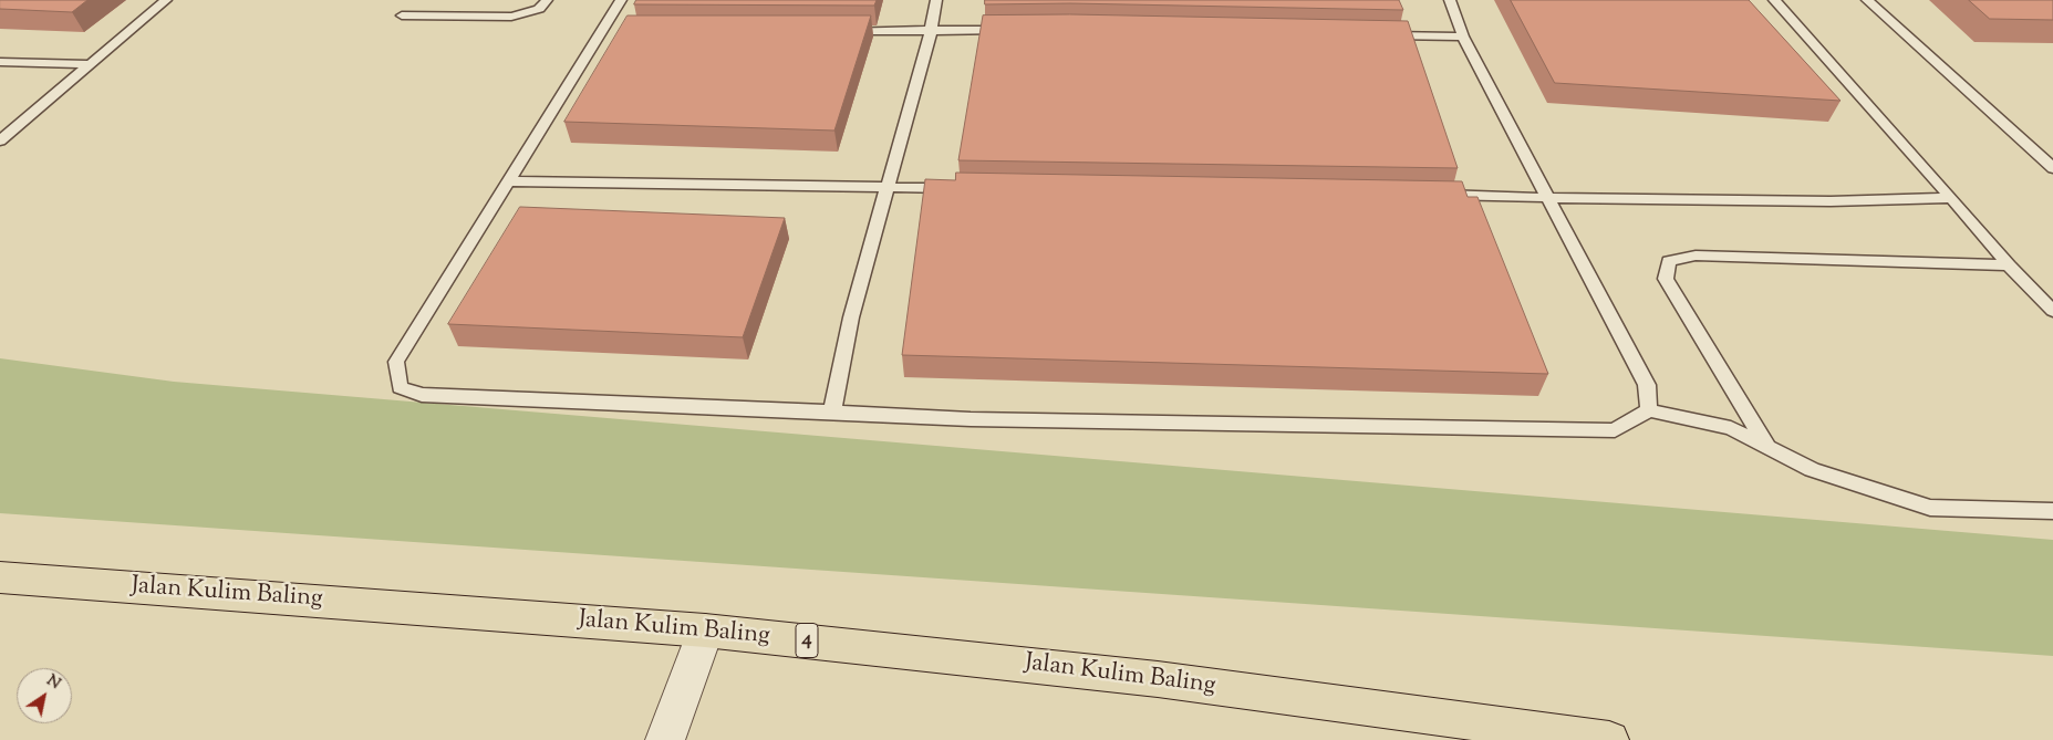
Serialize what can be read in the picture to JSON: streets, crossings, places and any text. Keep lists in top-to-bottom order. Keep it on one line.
{"streets":{"main road":["Jalan Kulim Baling","4"]},"north":"top right"}
